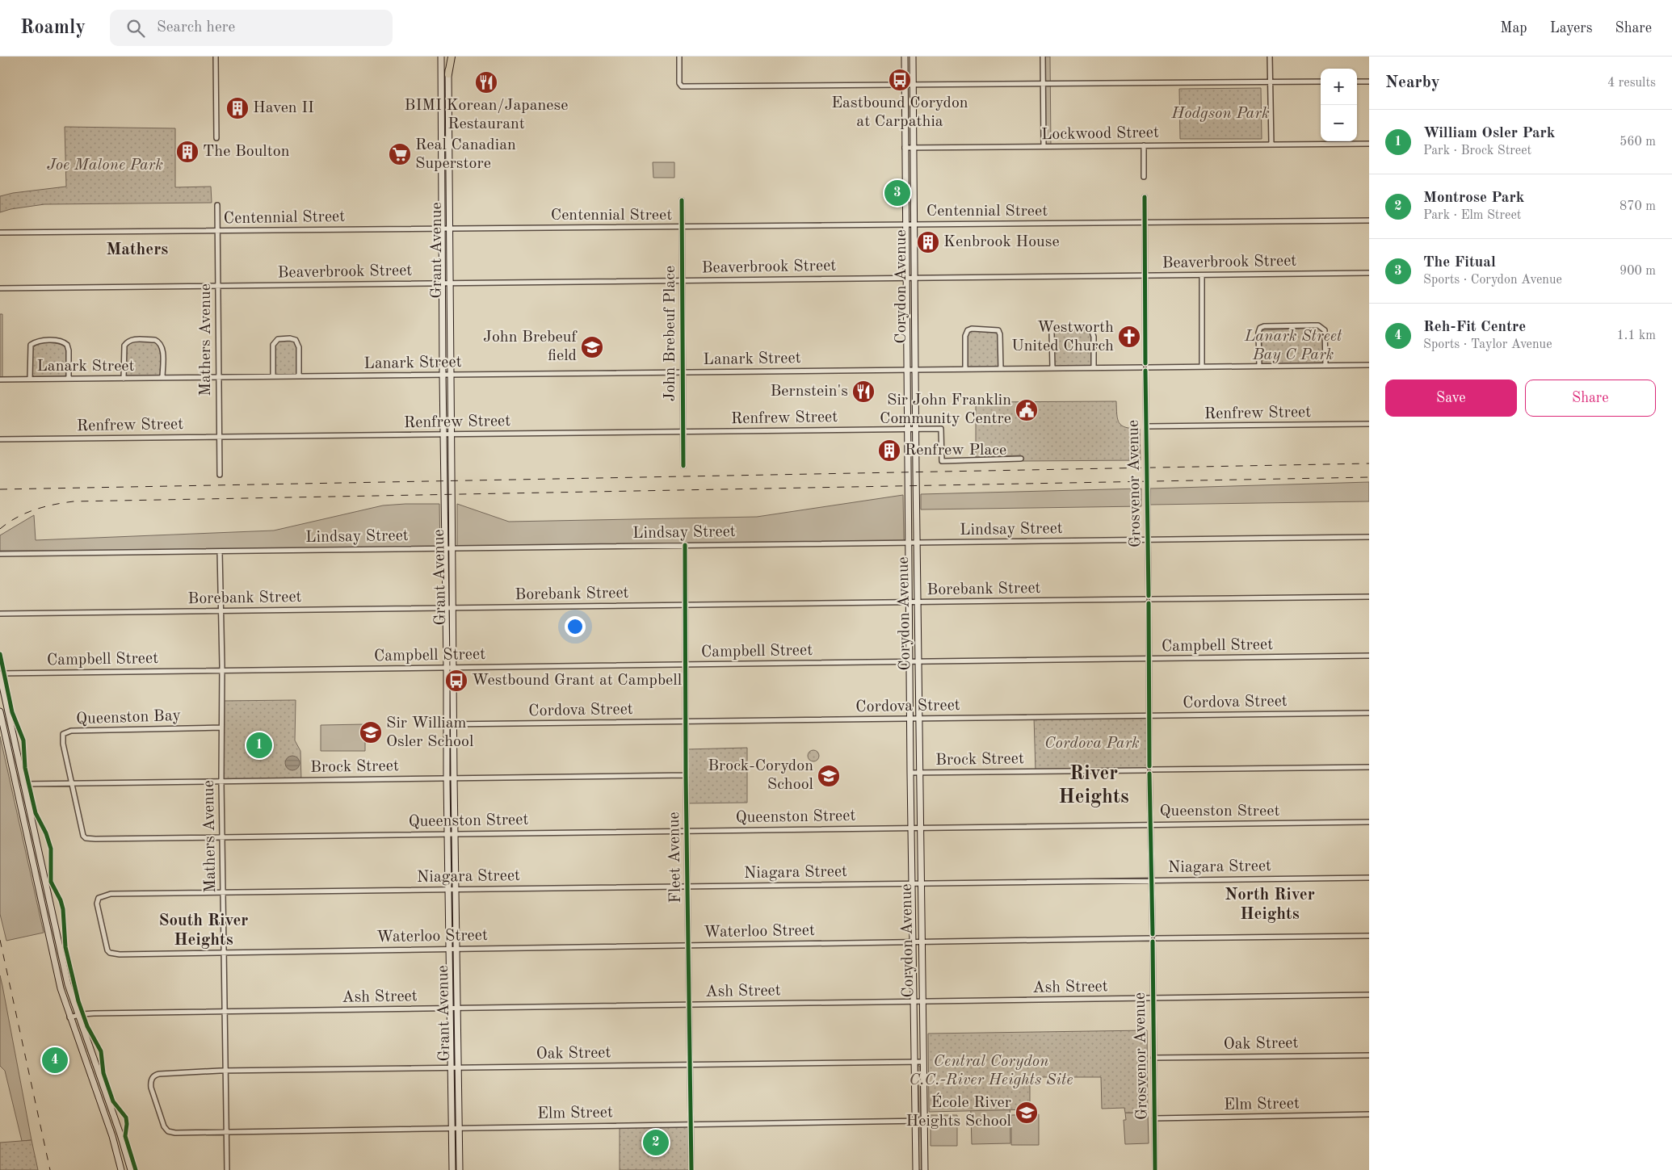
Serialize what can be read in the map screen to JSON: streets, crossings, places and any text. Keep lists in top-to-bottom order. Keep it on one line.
{"streets":{"main road":["Grant Avenue","Corydon Avenue"],"street":["Lockwood Street","Centennial Street","Beaverbrook Street","John Brebeuf Place","Mathers Avenue","Lanark Street","Renfrew Street","Grosvenor Avenue","Lindsay Street","Borebank Street","Campbell Street","Cordova Street","Queenston Bay","Brock Street","Queenston Street","Fleet Avenue","Niagara Street","Waterloo Street","Ash Street","Oak Street","Elm Street"]},"crossings":[["Lockwood Street","Corydon Avenue"],["Centennial Street","Grant Avenue"],["Centennial Street","Corydon Avenue"],["Centennial Street","John Brebeuf Place"],["Centennial Street","Mathers Avenue"],["Centennial Street","Grosvenor Avenue"],["Grant Avenue","Beaverbrook Street"],["Grant Avenue","Lanark Street"],["Grant Avenue","Renfrew Street"],["Grant Avenue","Lindsay Street"],["Grant Avenue","Borebank Street"],["Grant Avenue","Campbell Street"],["Grant Avenue","Cordova Street"],["Grant Avenue","Brock Street"],["Grant Avenue","Queenston Street"],["Grant Avenue","Niagara Street"],["Grant Avenue","Waterloo Street"],["Grant Avenue","Ash Street"],["Grant Avenue","Oak Street"],["Grant Avenue","Elm Street"],["Beaverbrook Street","Corydon Avenue"],["Beaverbrook Street","John Brebeuf Place"],["Beaverbrook Street","Mathers Avenue"],["Beaverbrook Street","Grosvenor Avenue"],["Corydon Avenue","Lanark Street"],["Corydon Avenue","Renfrew Street"],["Corydon Avenue","Lindsay Street"],["Corydon Avenue","Borebank Street"],["Corydon Avenue","Campbell Street"],["Corydon Avenue","Cordova Street"],["Corydon Avenue","Brock Street"],["Corydon Avenue","Queenston Street"],["Corydon Avenue","Niagara Street"],["Corydon Avenue","Waterloo Street"],["Corydon Avenue","Ash Street"],["Corydon Avenue","Oak Street"],["Corydon Avenue","Elm Street"],["John Brebeuf Place","Lanark Street"],["John Brebeuf Place","Renfrew Street"],["Mathers Avenue","Lanark Street"],["Mathers Avenue","Renfrew Street"],["Mathers Avenue","Lindsay Street"],["Mathers Avenue","Borebank Street"],["Mathers Avenue","Campbell Street"],["Mathers Avenue","Queenston Bay"],["Mathers Avenue","Brock Street"],["Mathers Avenue","Queenston Street"],["Mathers Avenue","Niagara Street"],["Mathers Avenue","Waterloo Street"],["Mathers Avenue","Ash Street"],["Mathers Avenue","Oak Street"],["Mathers Avenue","Elm Street"],["Lanark Street","Grosvenor Avenue"],["Renfrew Street","Grosvenor Avenue"],["Grosvenor Avenue","Lindsay Street"],["Grosvenor Avenue","Borebank Street"],["Grosvenor Avenue","Campbell Street"],["Grosvenor Avenue","Cordova Street"],["Grosvenor Avenue","Brock Street"],["Grosvenor Avenue","Queenston Street"],["Grosvenor Avenue","Niagara Street"],["Grosvenor Avenue","Waterloo Street"],["Grosvenor Avenue","Ash Street"],["Grosvenor Avenue","Oak Street"],["Grosvenor Avenue","Elm Street"],["Lindsay Street","Fleet Avenue"],["Borebank Street","Fleet Avenue"],["Campbell Street","Fleet Avenue"],["Cordova Street","Fleet Avenue"],["Queenston Bay","Brock Street"],["Queenston Bay","Queenston Street"],["Brock Street","Fleet Avenue"],["Queenston Street","Fleet Avenue"],["Fleet Avenue","Niagara Street"],["Fleet Avenue","Waterloo Street"],["Fleet Avenue","Ash Street"],["Fleet Avenue","Oak Street"],["Fleet Avenue","Elm Street"],["Niagara Street","Waterloo Street"],["Oak Street","Elm Street"]],"districts":["Mathers","River Heights","North River Heights","South River Heights"],"parks":["Hodgson Park","Joe Malone Park","Lanark Street Bay C Park","Cordova Park","Central Corydon C.C.-River Heights Site"],"places":{"bus stop":["Eastbound Corydon at Carpathia","Westbound Grant at Campbell"],"restaurant":["BIMI Korean/Japanese Restaurant","Bernstein's"],"building":["Haven II","The Boulton","Kenbrook House","Renfrew Place"],"supermarket":["Real Canadian Superstore"],"church":["Westworth United Church"],"school or university":["John Brebeuf field","Sir William Osler School","Brock-Corydon School","École River Heights School"],"public building":["Sir John Franklin Community Centre"]},"page":{"header":"Roamly","search":"Search here","nav":["Map","Layers","Share"],"heading":["Nearby","4 results"],"map_buttons":["+","−"],"list":[{"mark":"1","name":"William Osler Park","note":"Park · Brock Street","value":"560 m"},{"mark":"2","name":"Montrose Park","note":"Park · Elm Street","value":"870 m"},{"mark":"3","name":"The Fitual","note":"Sports · Corydon Avenue","value":"900 m"},{"mark":"4","name":"Reh-Fit Centre","note":"Sports · Taylor Avenue","value":"1.1 km"}],"pins":["3","1","4","2"],"buttons":["Save","Share"]}}
